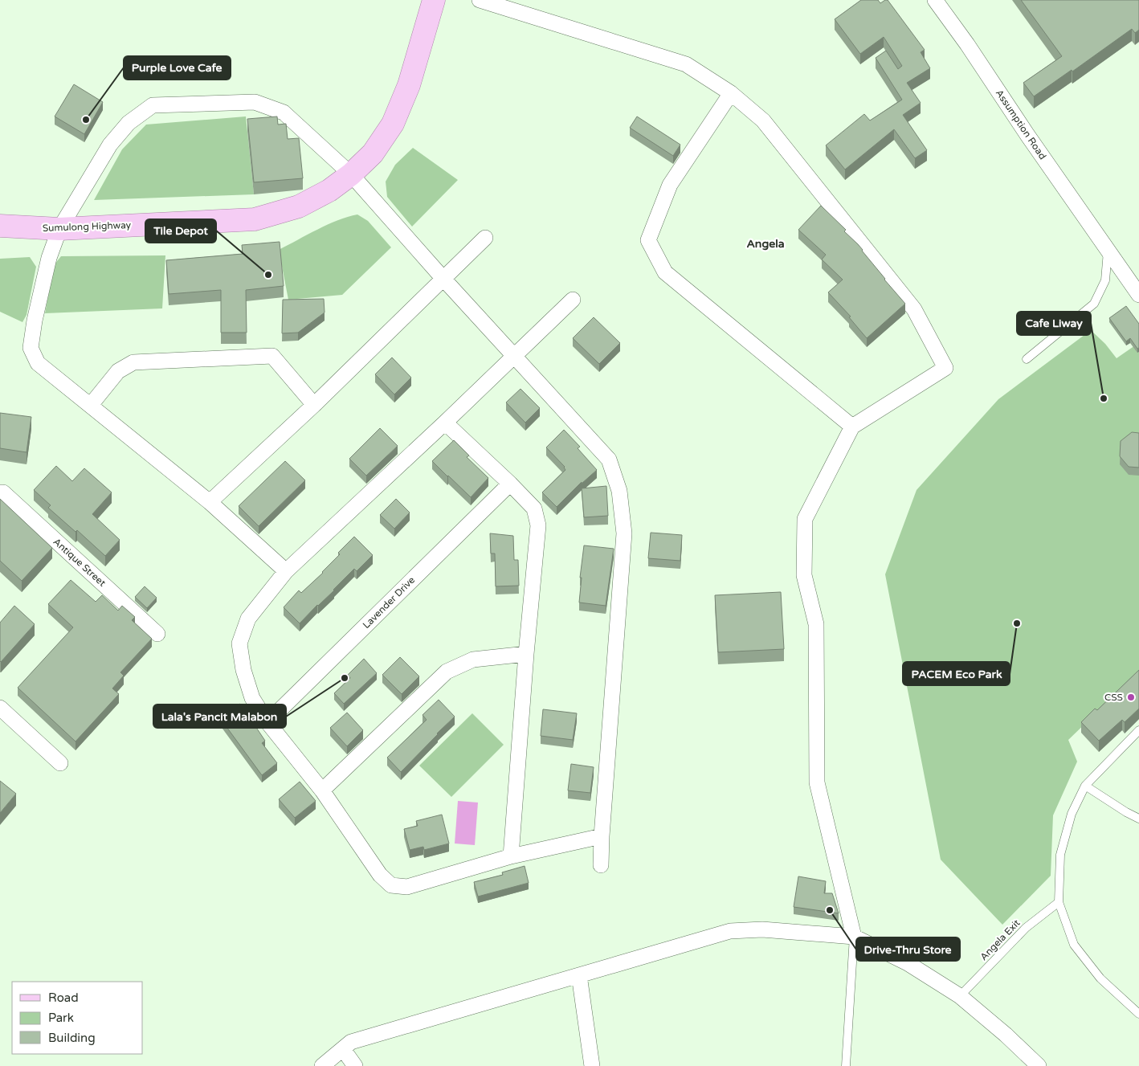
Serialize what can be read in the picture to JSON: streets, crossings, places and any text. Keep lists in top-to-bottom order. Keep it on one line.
{"streets":{"main road":["Sumulong Highway"],"street":["Assumption Road","Antique Street","Lavender Drive"],"lane":["Angela Exit"]},"districts":["Angela"],"places":["Purple Love Cafe","Tile Depot","Cafe Liway","PACEM Eco Park","Lala's Pancit Malabon","CSS","Drive-Thru Store"],"legend":["Road","Park","Building"]}
